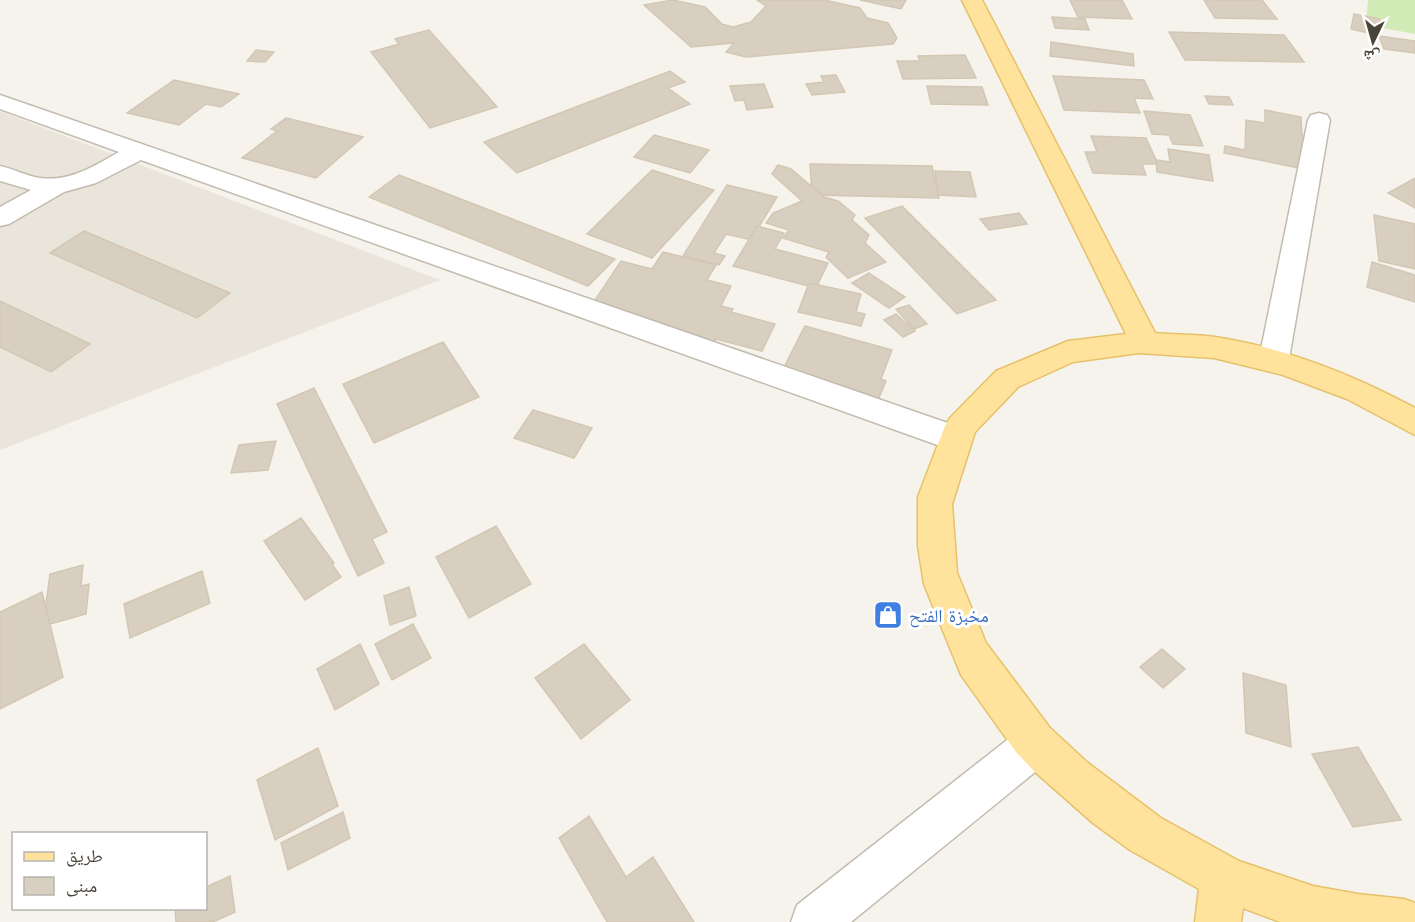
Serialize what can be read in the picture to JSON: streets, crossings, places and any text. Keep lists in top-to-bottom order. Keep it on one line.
{"places":{"shop":["مخبزة الفتح"]},"legend":["طريق","مبنى"],"north":"bottom"}
